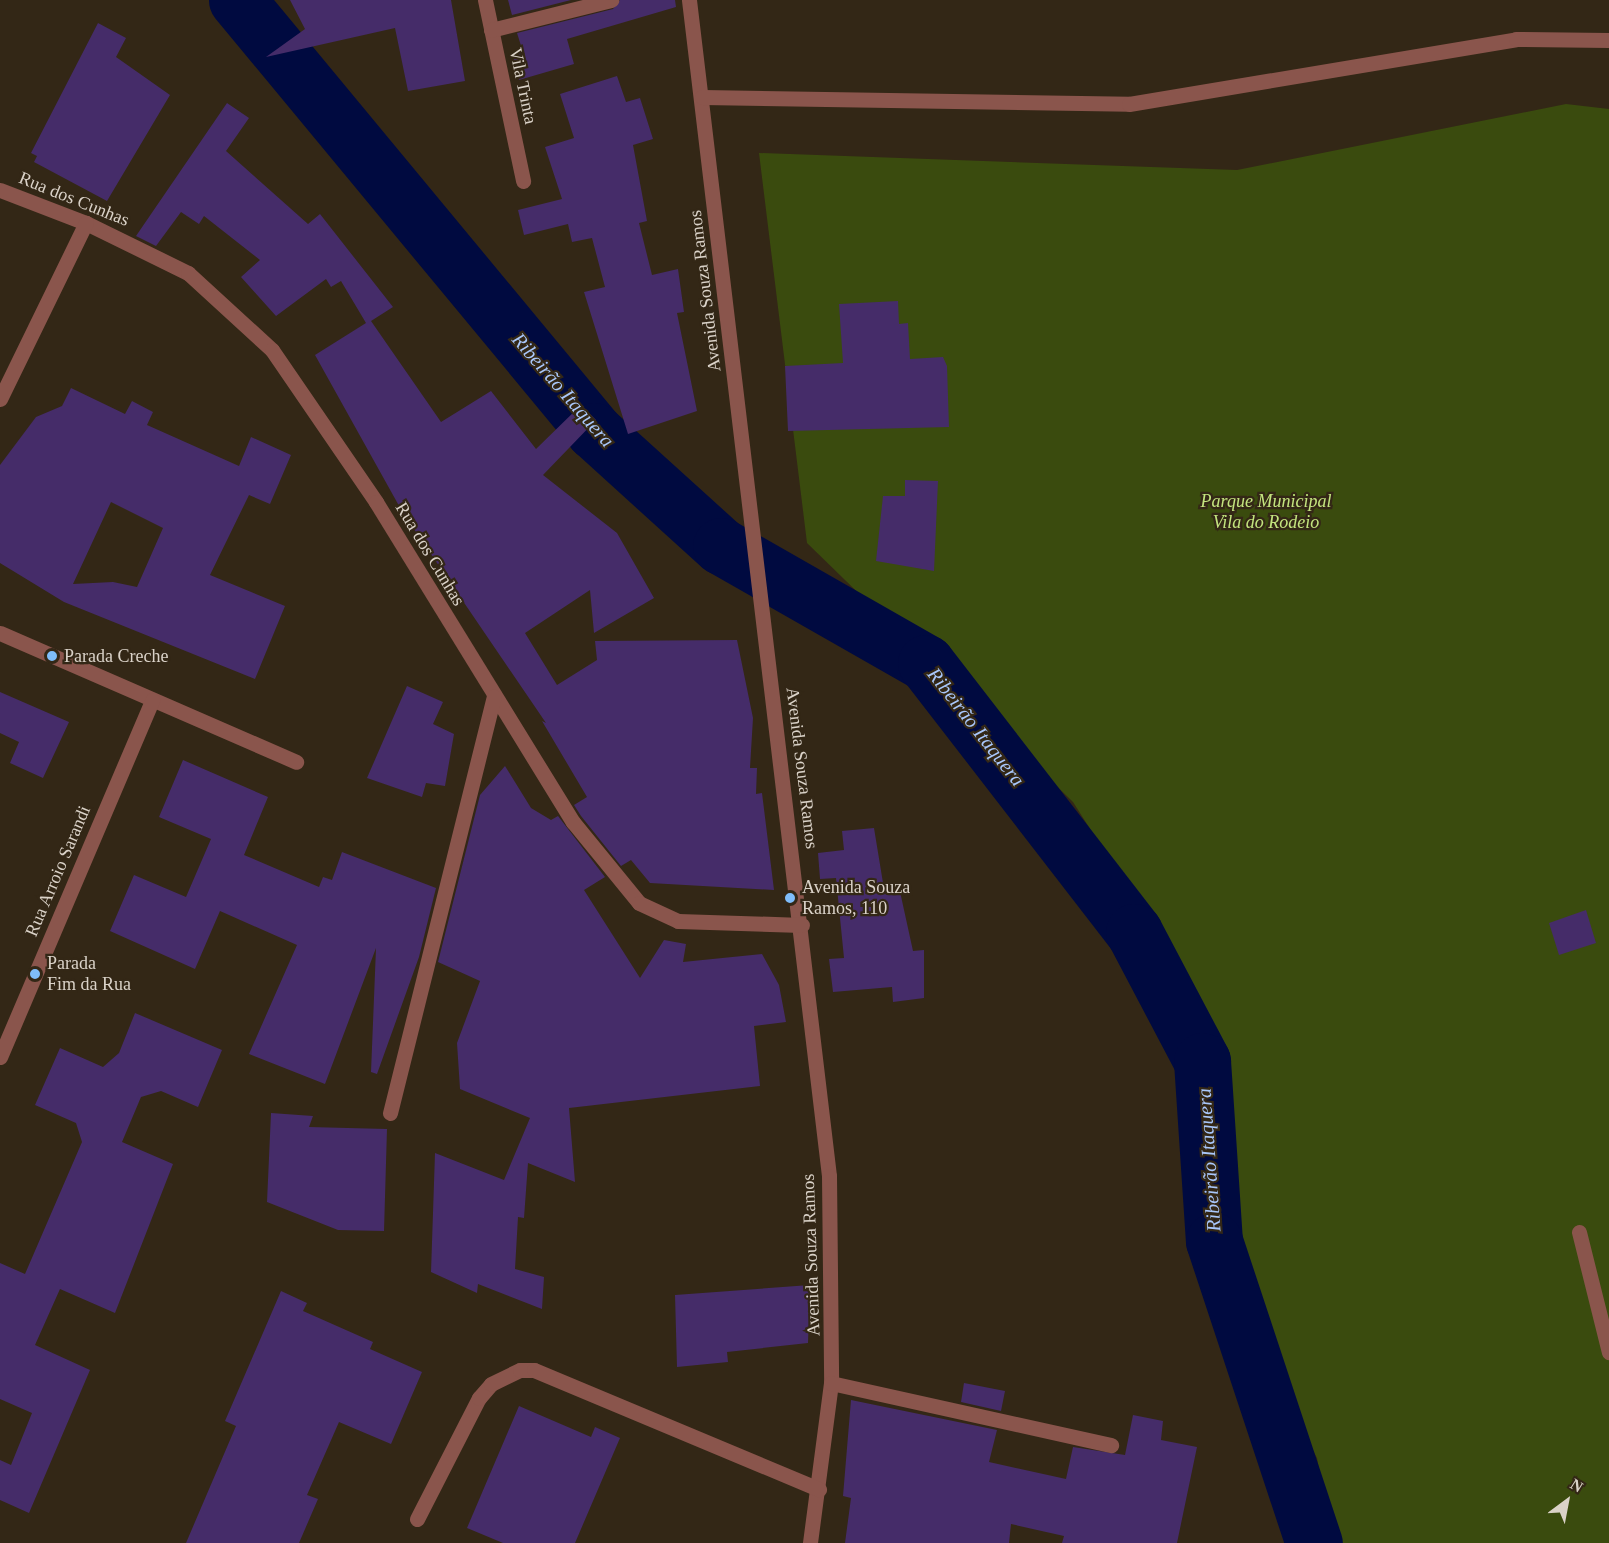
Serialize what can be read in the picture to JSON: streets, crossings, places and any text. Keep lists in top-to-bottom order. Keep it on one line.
{"streets":{"street":["Vila Trinta","Rua dos Cunhas","Avenida Souza Ramos","Rua Arroio Sarandi"]},"crossings":[["Rua dos Cunhas","Avenida Souza Ramos"]],"water":["Ribeirão Itaquera"],"parks":["Parque Municipal Vila do Rodeio"],"places":["Parada Creche","Avenida Souza Ramos, 110","Parada Fim da Rua"],"north":"top right"}
